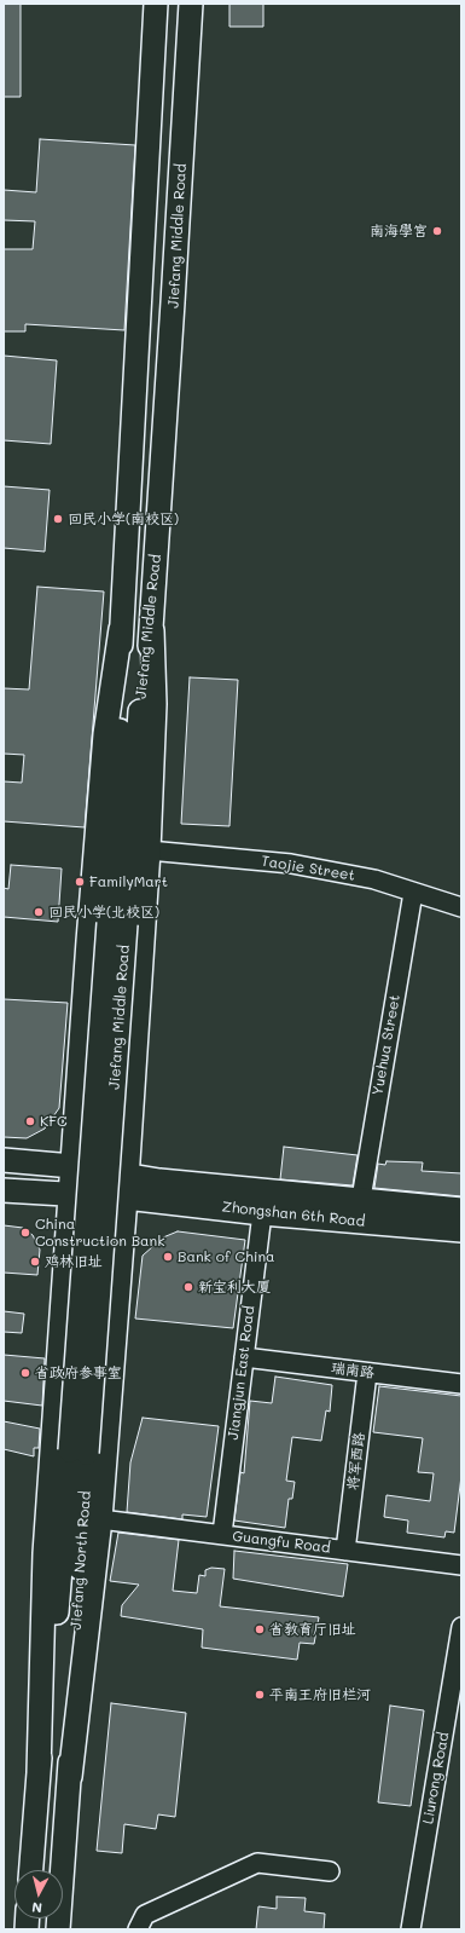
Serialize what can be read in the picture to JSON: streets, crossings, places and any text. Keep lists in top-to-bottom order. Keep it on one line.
{"streets":{"main road":["Jiefang Middle Road","Zhongshan 6th Road","Jiefang North Road"],"street":["Taojie Street","Yuehua Street","瑞南路","Jiangjun East Road","将军西路","Guangfu Road","Liurong Road"]},"crossings":[["Jiefang Middle Road","Zhongshan 6th Road"],["Jiefang Middle Road","Jiefang North Road"],["Taojie Street","Yuehua Street"],["Yuehua Street","Zhongshan 6th Road"],["Zhongshan 6th Road","Jiangjun East Road"],["Zhongshan 6th Road","Jiefang North Road"],["瑞南路","Jiangjun East Road"],["瑞南路","将军西路"],["Jiangjun East Road","Guangfu Road"],["将军西路","Guangfu Road"]],"places":["南海學宮","回民小学(南校区)","FamilyMart","回民小学(北校区)","KFC","China Construction Bank","Bank of China","鸡林旧址","新宝利大厦","省政府参事室","省教育厅旧址","平南王府旧栏河"],"north":"bottom"}
